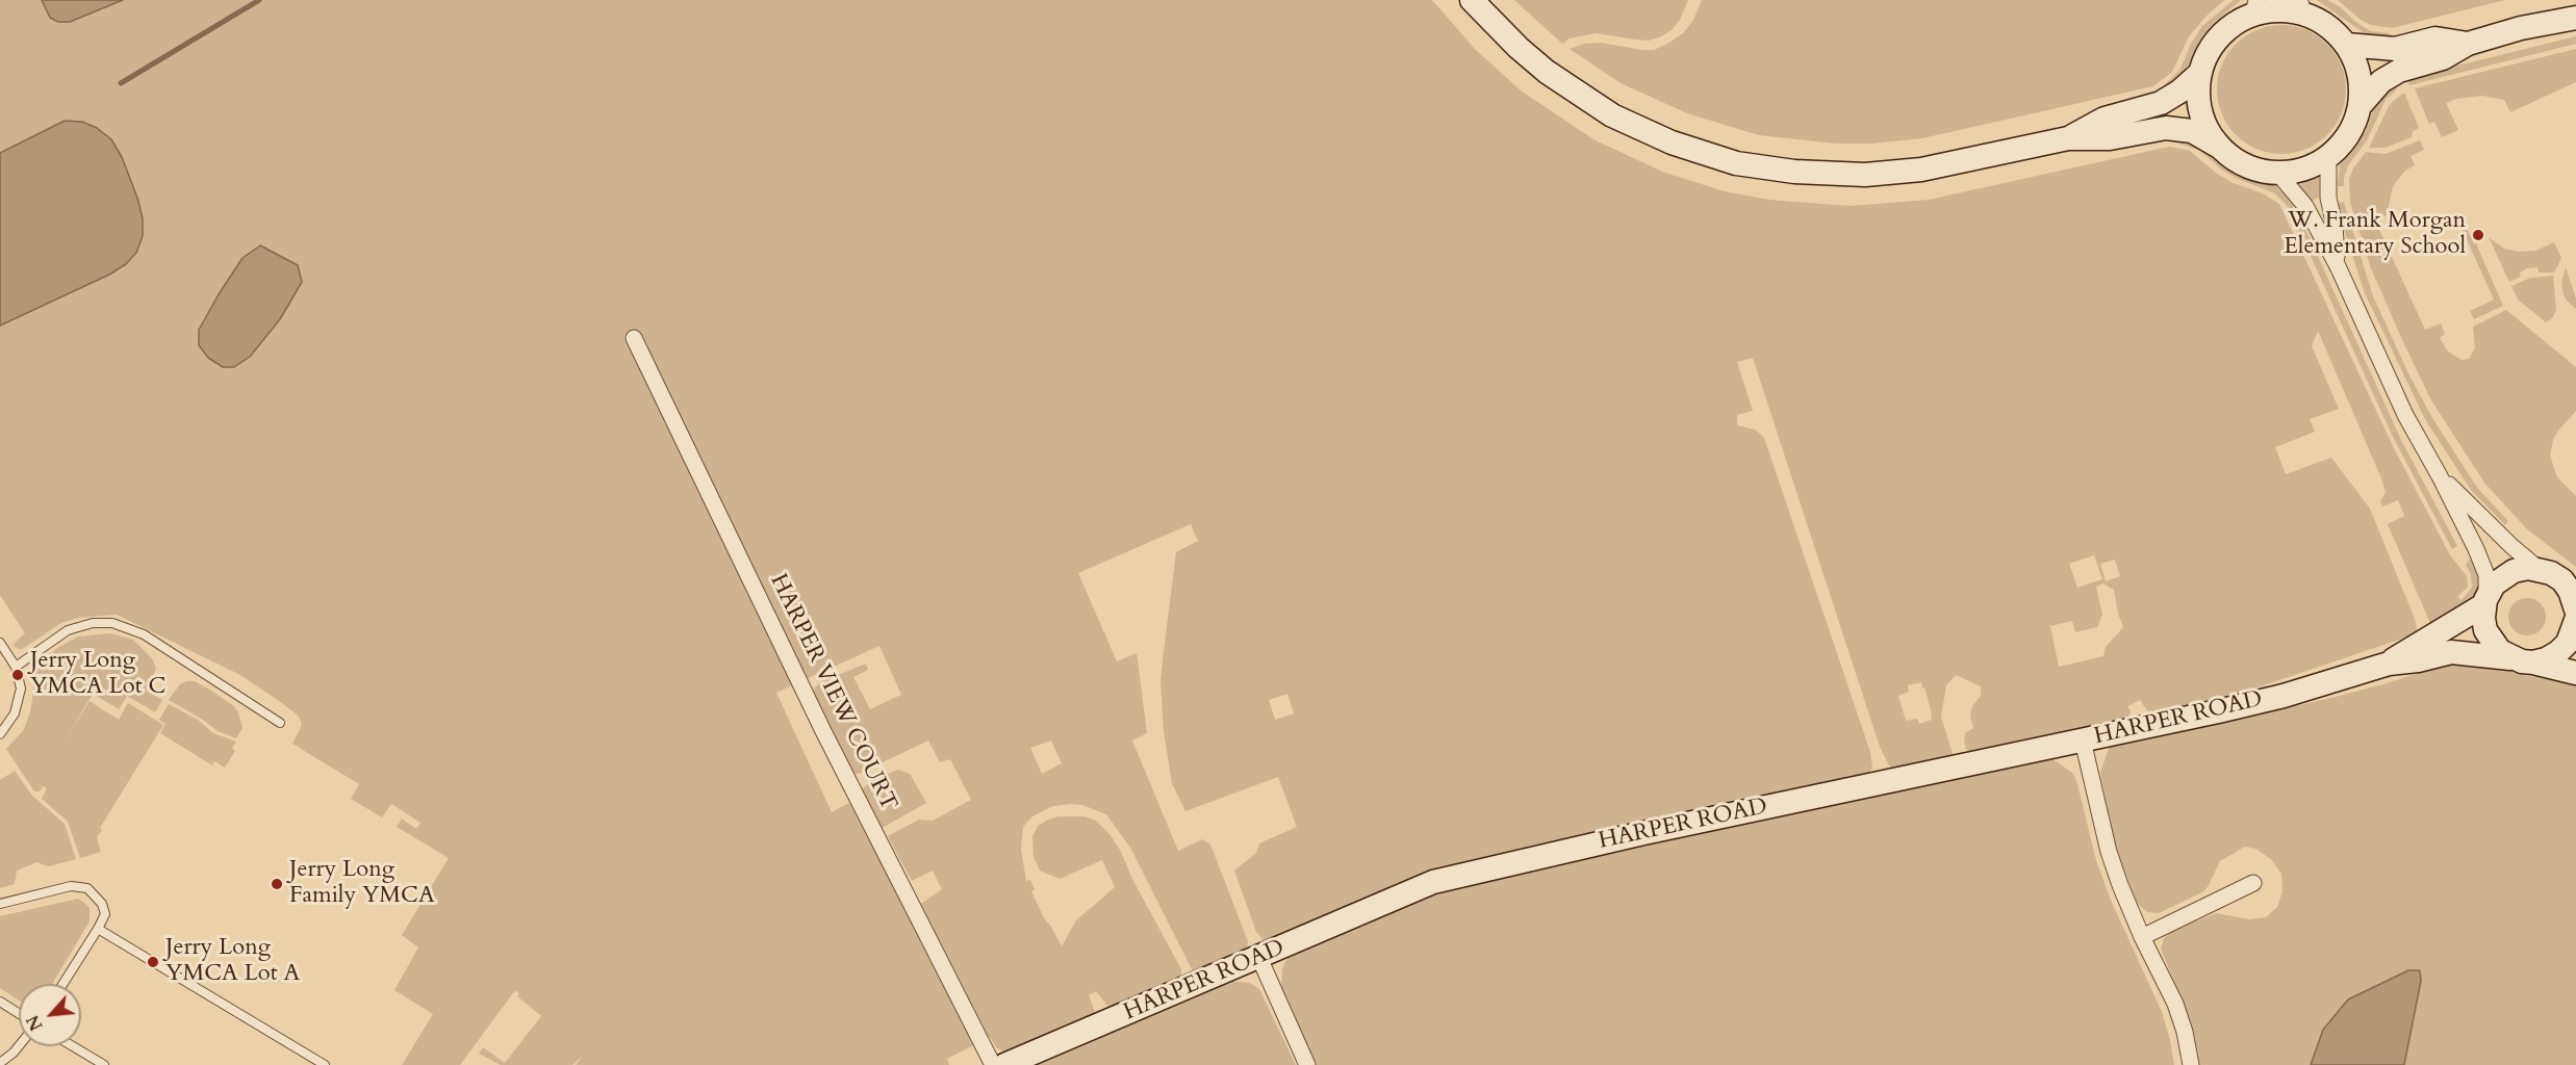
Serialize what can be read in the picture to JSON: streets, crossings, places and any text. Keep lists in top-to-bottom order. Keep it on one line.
{"streets":{"main road":["HARPER ROAD"],"street":["HARPER VIEW COURT"]},"places":["W. Frank Morgan Elementary School","Jerry Long YMCA Lot C","Jerry Long Family YMCA","Jerry Long YMCA Lot A"],"north":"bottom left"}
